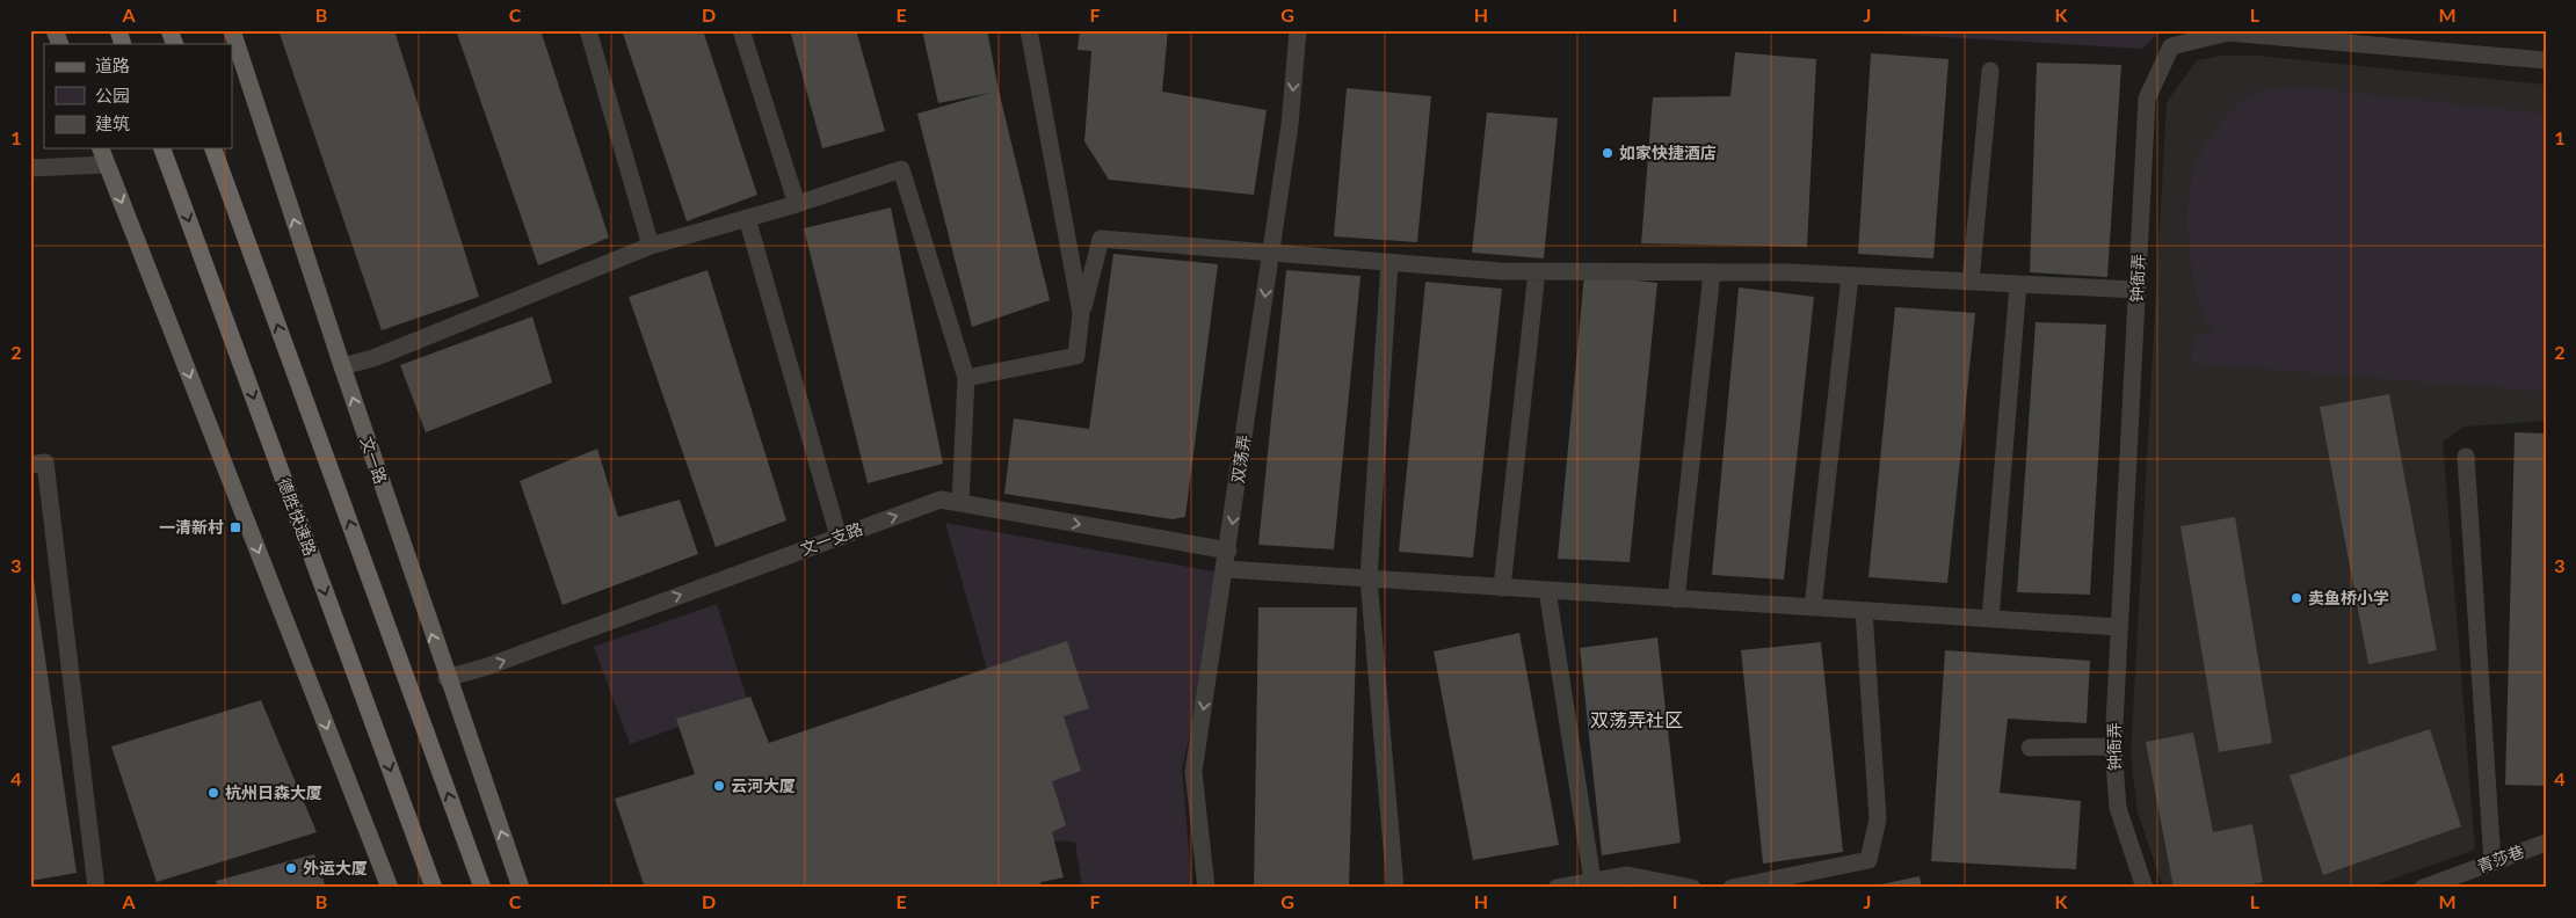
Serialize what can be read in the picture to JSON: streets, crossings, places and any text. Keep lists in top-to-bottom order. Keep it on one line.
{"streets":{"highway":["德胜快速路"],"main road":["文一路"],"street":["钟衙弄","双荡弄","文一支路","青莎巷"]},"crossings":[["双荡弄","文一支路"],["文一路","文一支路"]],"one_way":["文一支路"],"districts":["双荡弄社区"],"places":{"other":["如家快捷酒店","卖鱼桥小学","云河大厦","杭州日森大厦","外运大厦"],"transit":["一清新村"]},"legend":["道路","公园","建筑"],"grid":{"columns":["A","B","C","D","E","F","G","H","I","J","K","L","M"],"rows":["1","2","3","4"]}}
